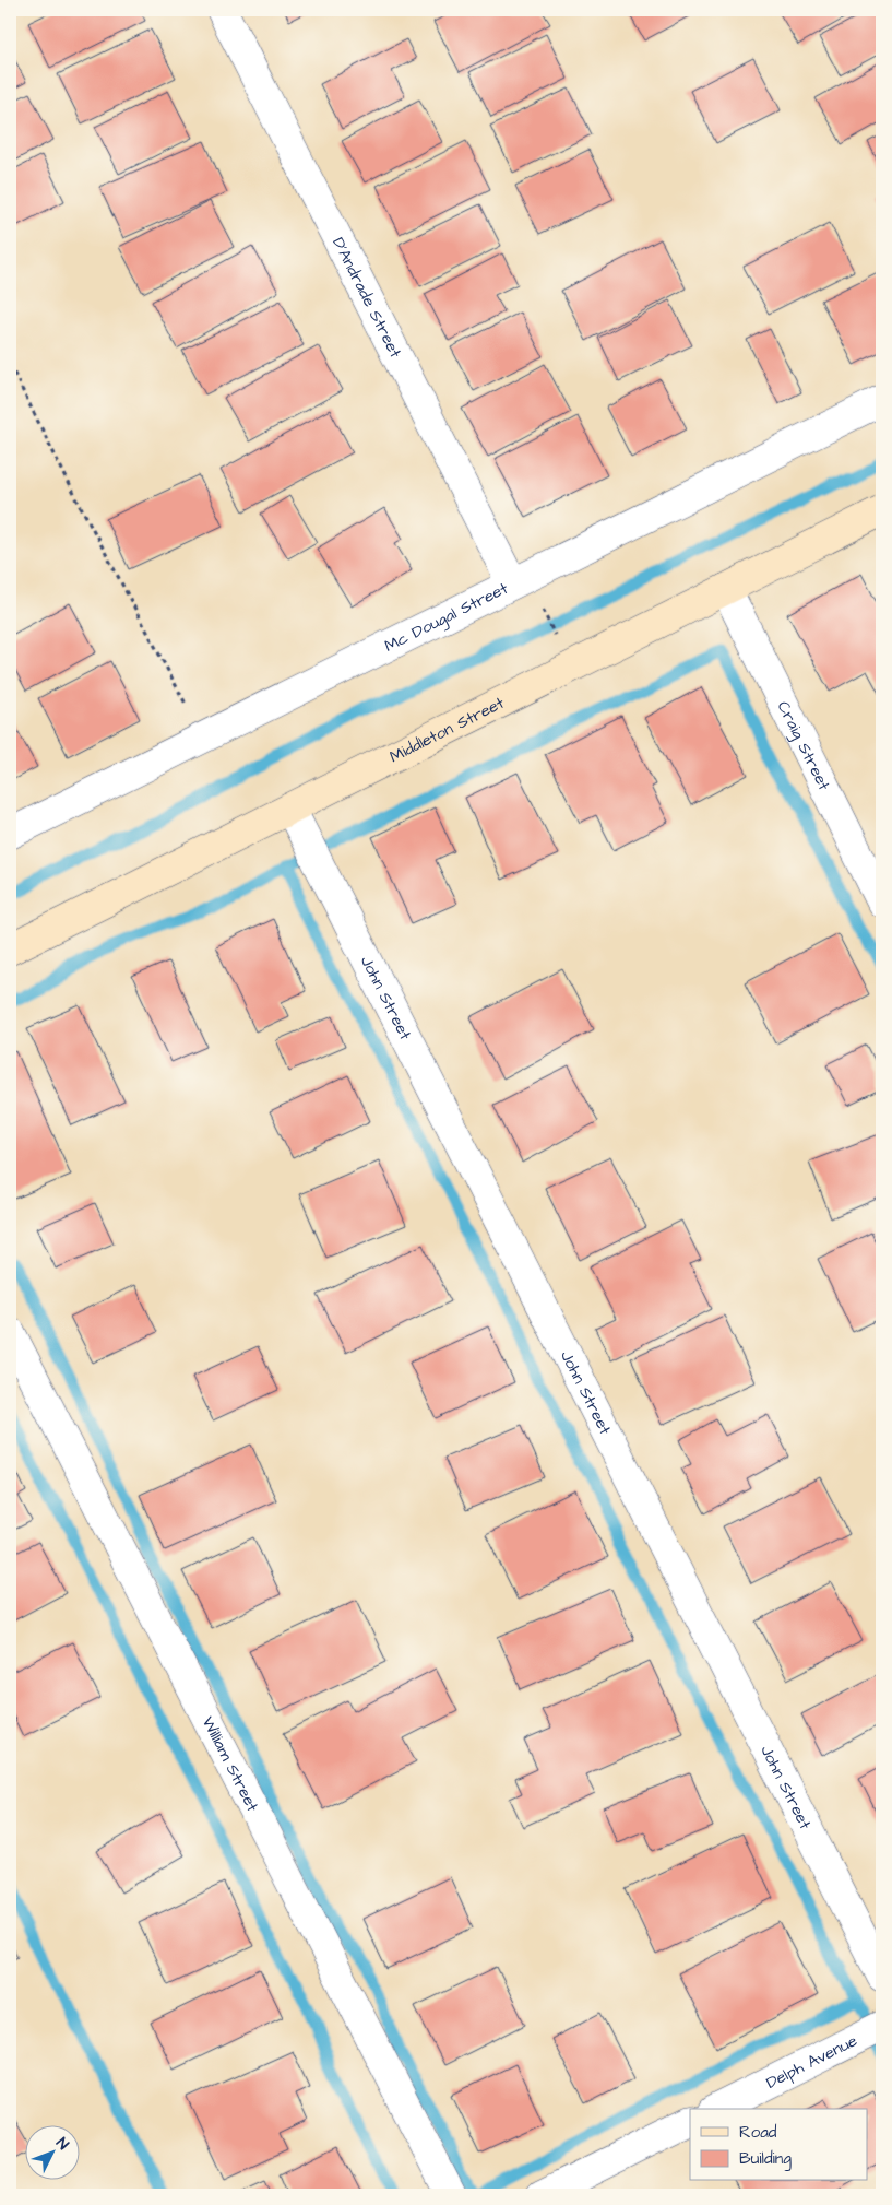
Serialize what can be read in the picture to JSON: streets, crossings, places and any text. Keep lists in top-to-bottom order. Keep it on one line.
{"streets":{"street":["D'Andrade Street","Mc Dougal Street","Middleton Street","Craig Street","John Street","William Street","Delph Avenue"]},"crossings":[["D'Andrade Street","Mc Dougal Street"],["Middleton Street","Craig Street"],["Middleton Street","John Street"]],"legend":["Road","Building"],"north":"top right"}
